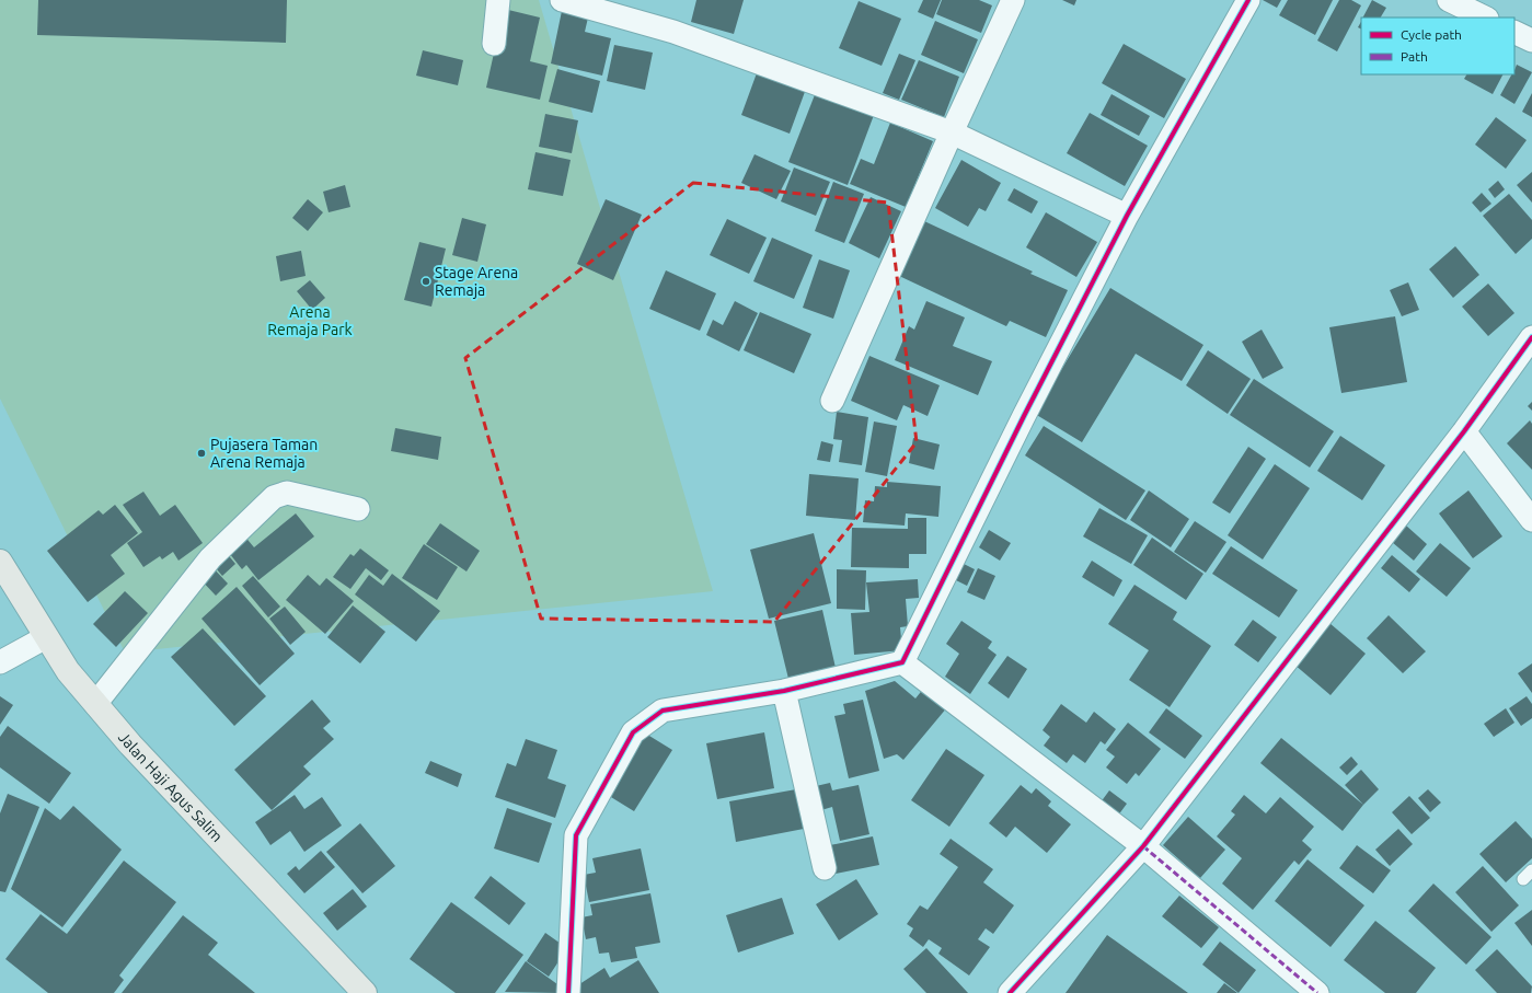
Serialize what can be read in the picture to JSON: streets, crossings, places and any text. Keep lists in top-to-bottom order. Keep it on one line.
{"streets":{"main road":["Jalan Haji Agus Salim"]},"parks":["Arena Remaja Park"],"places":["Stage Arena Remaja","Pujasera Taman Arena Remaja"],"legend":["Cycle path","Path"]}
